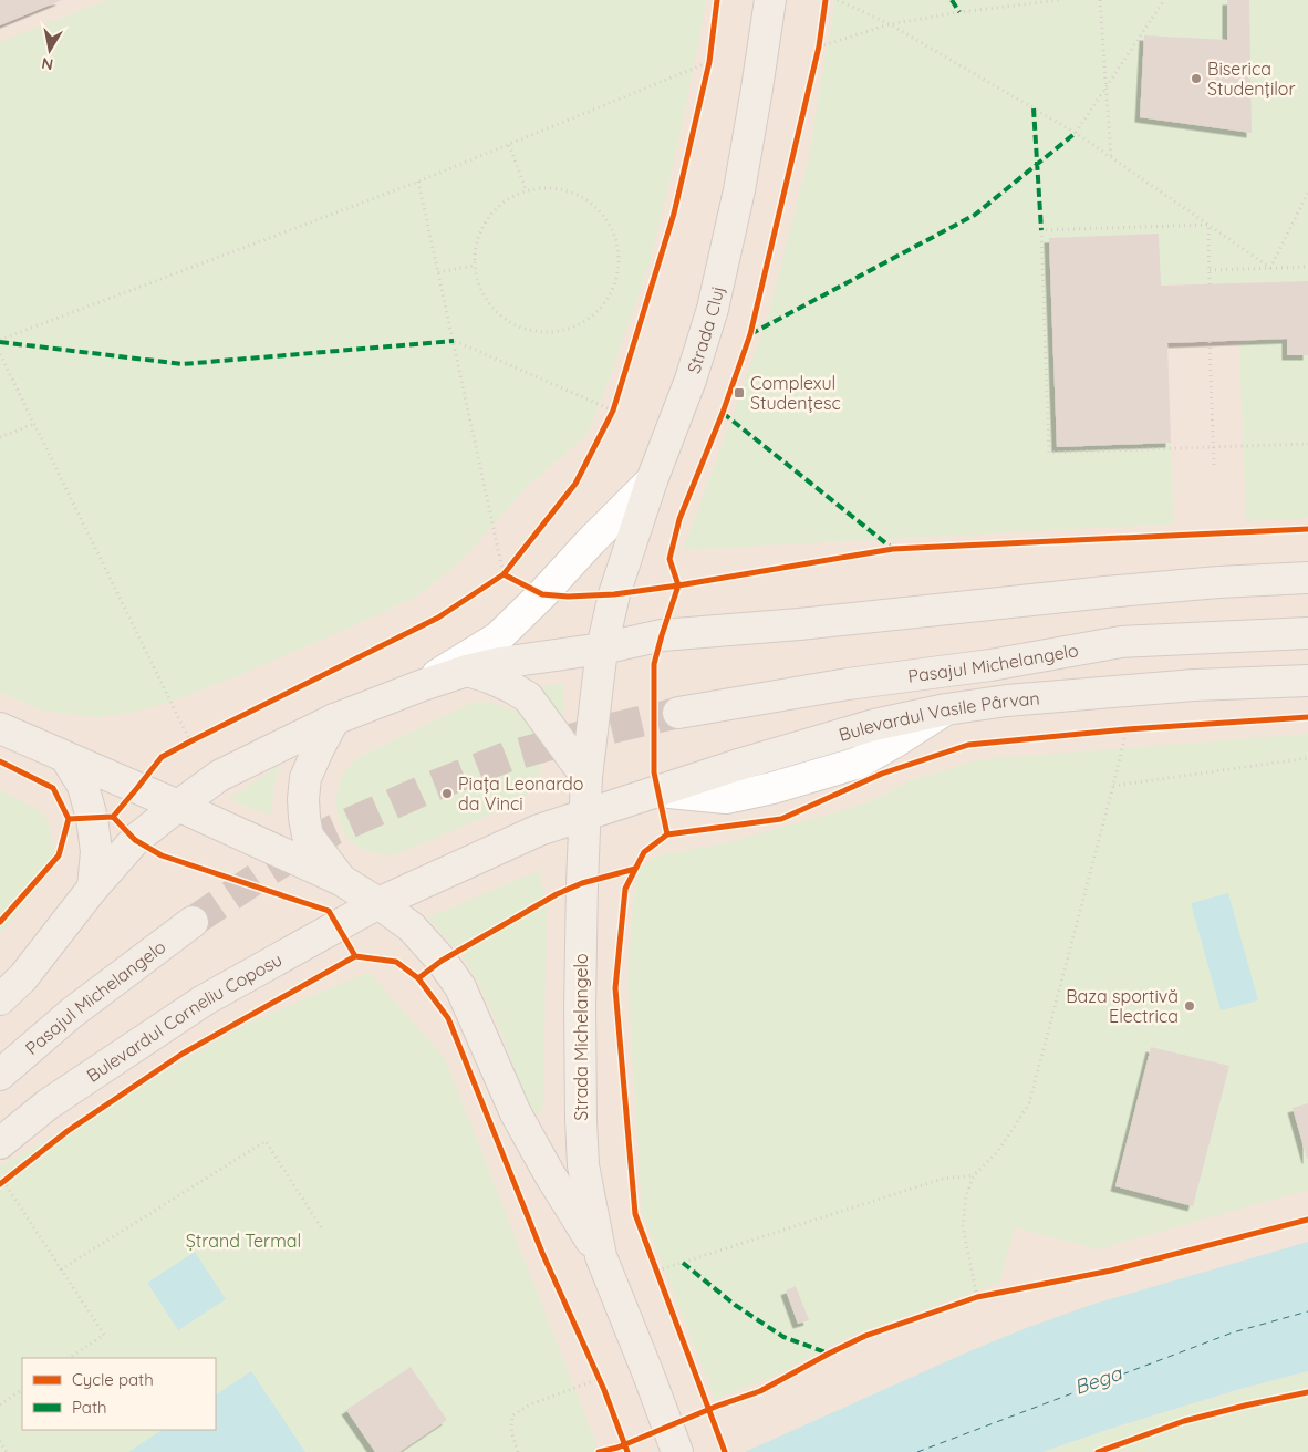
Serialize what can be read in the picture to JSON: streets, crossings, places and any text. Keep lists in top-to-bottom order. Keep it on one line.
{"streets":{"main road":["Strada Cluj","Pasajul Michelangelo","Bulevardul Vasile Pârvan","Bulevardul Corneliu Coposu","Strada Michelangelo"]},"crossings":[["Bulevardul Vasile Pârvan","Strada Michelangelo"],["Bulevardul Corneliu Coposu","Strada Michelangelo"]],"water":["Bega"],"parks":["Ștrand Termal"],"places":{"other":["Biserica Studenților","Piața Leonardo da Vinci","Baza sportivă Electrica"],"transit":["Complexul Studențesc"]},"legend":["Cycle path","Path"],"north":"bottom"}
